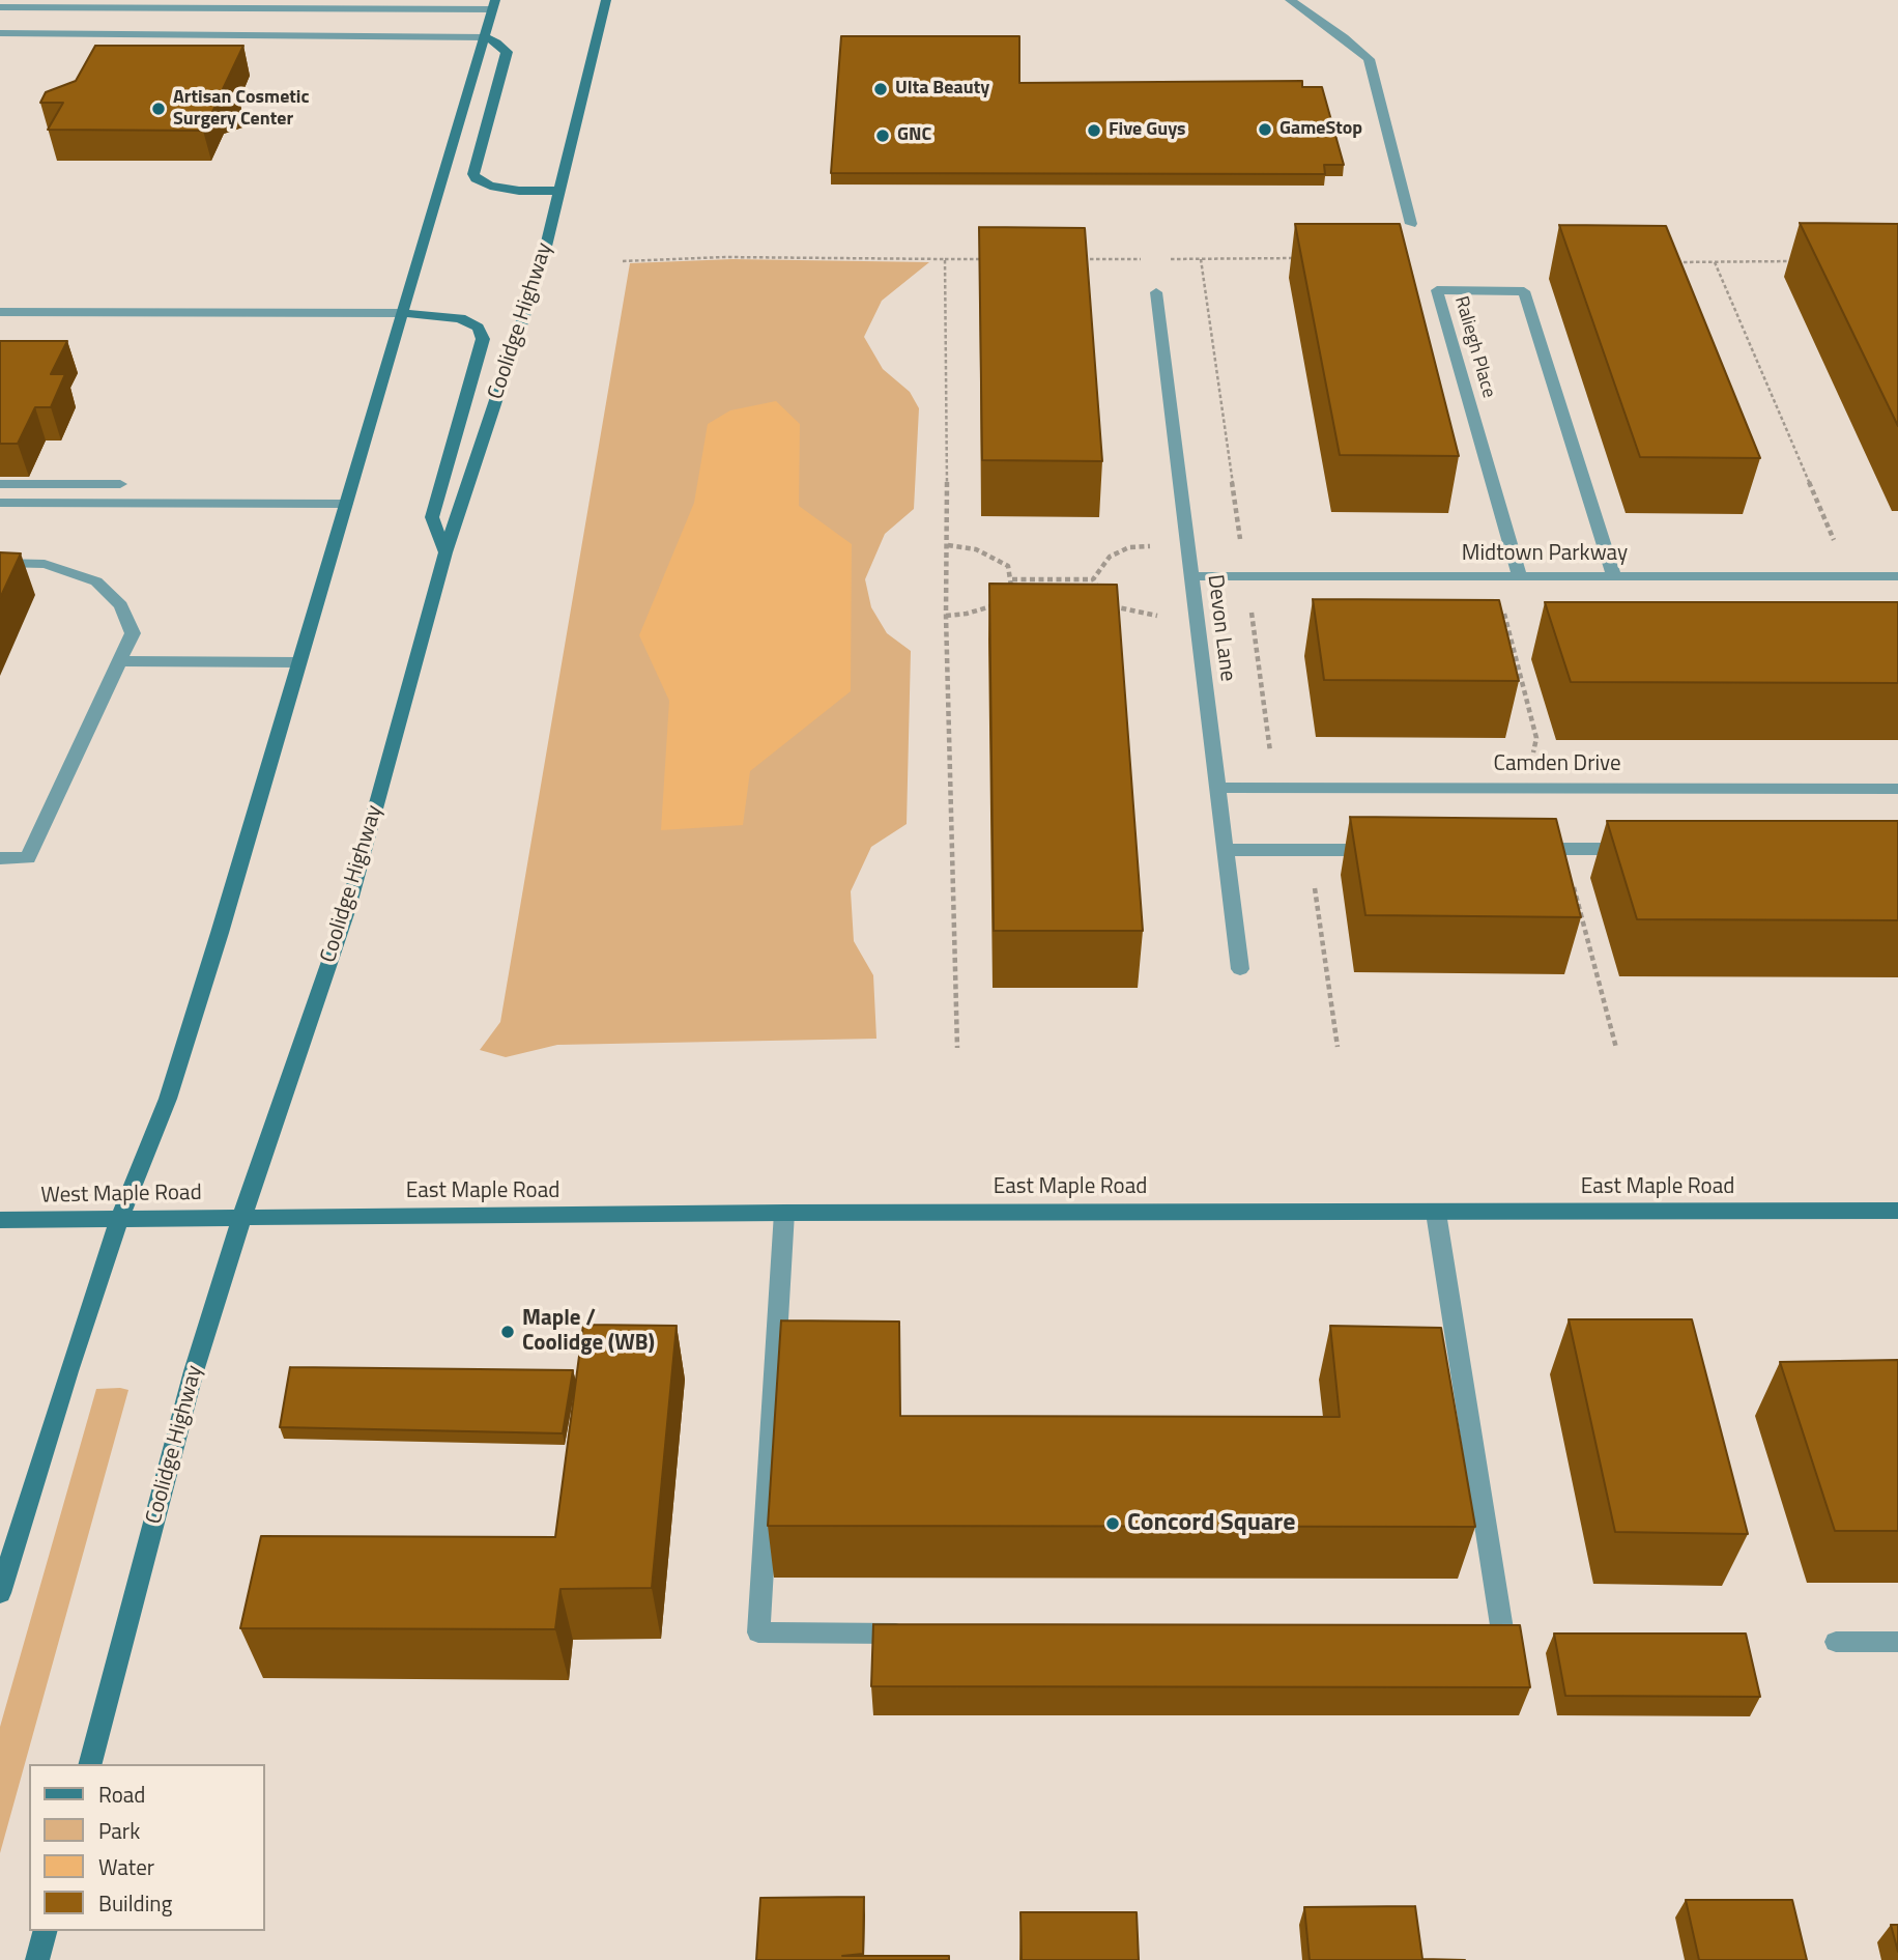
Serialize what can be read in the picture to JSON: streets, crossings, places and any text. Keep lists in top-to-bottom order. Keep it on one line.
{"streets":{"main road":["Coolidge Highway","East Maple Road","West Maple Road"],"street":["Raliegh Place","Midtown Parkway","Devon Lane","Camden Drive"]},"crossings":[["Coolidge Highway","East Maple Road"],["Coolidge Highway","West Maple Road"],["Raliegh Place","Midtown Parkway"],["Midtown Parkway","Devon Lane"],["Devon Lane","Camden Drive"],["East Maple Road","West Maple Road"]],"places":["Ulta Beauty","Artisan Cosmetic Surgery Center","GameStop","Five Guys","GNC","Maple / Coolidge (WB)","Concord Square"],"legend":["Road","Park","Water","Building"]}
